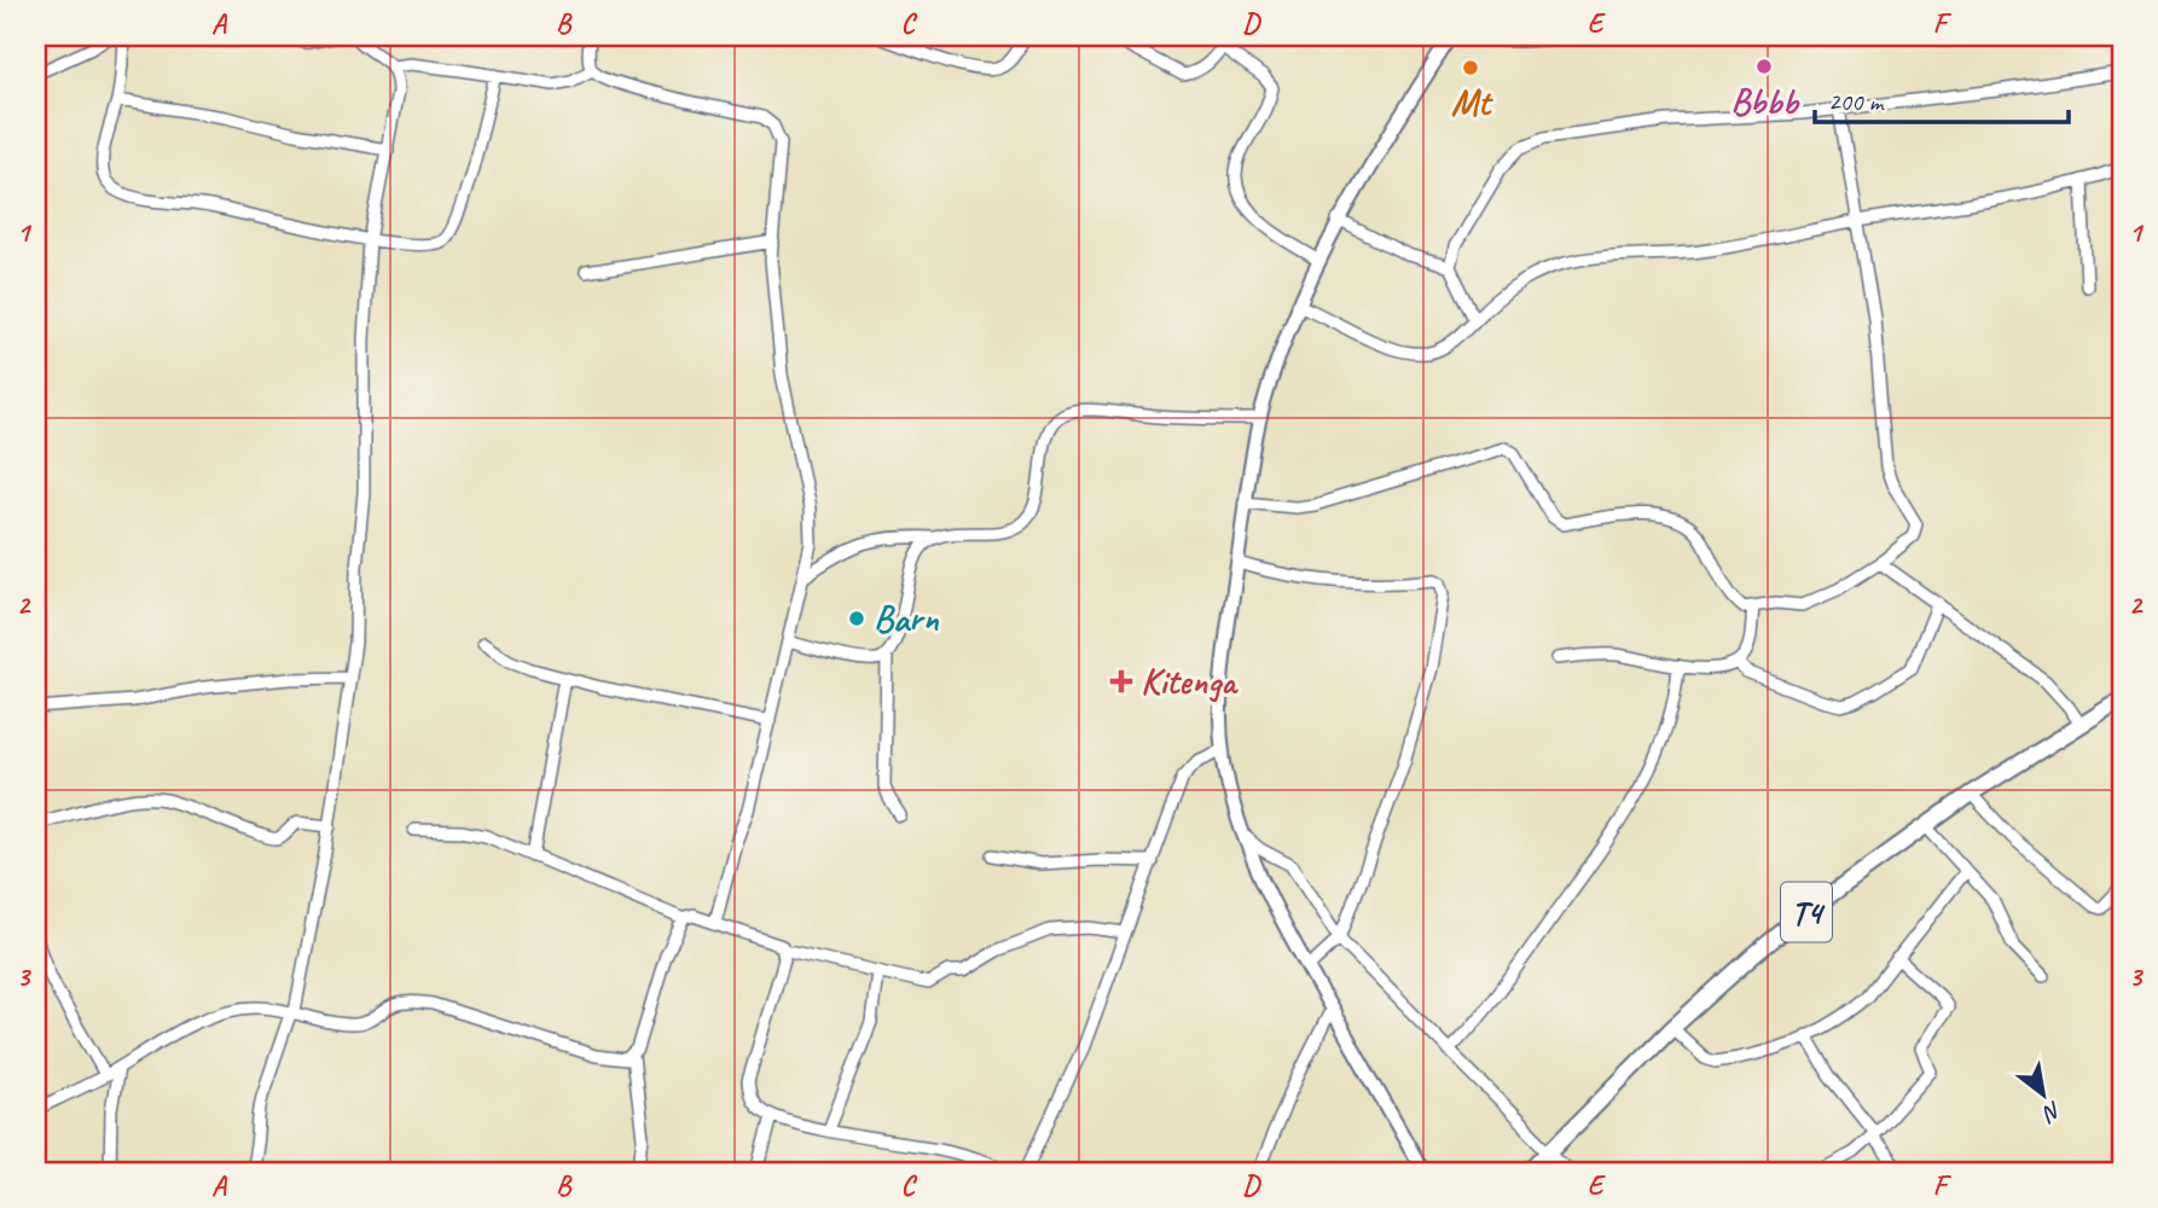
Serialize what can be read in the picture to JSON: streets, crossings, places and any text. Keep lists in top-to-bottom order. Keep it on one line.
{"streets":{"highway":["T4"]},"places":{"other":["Bbbb","Mt","Barn"],"health":["Kitenga"]},"scale_bar":"200 m","north":"bottom right","grid":{"columns":["A","B","C","D","E","F"],"rows":["1","2","3"]}}
